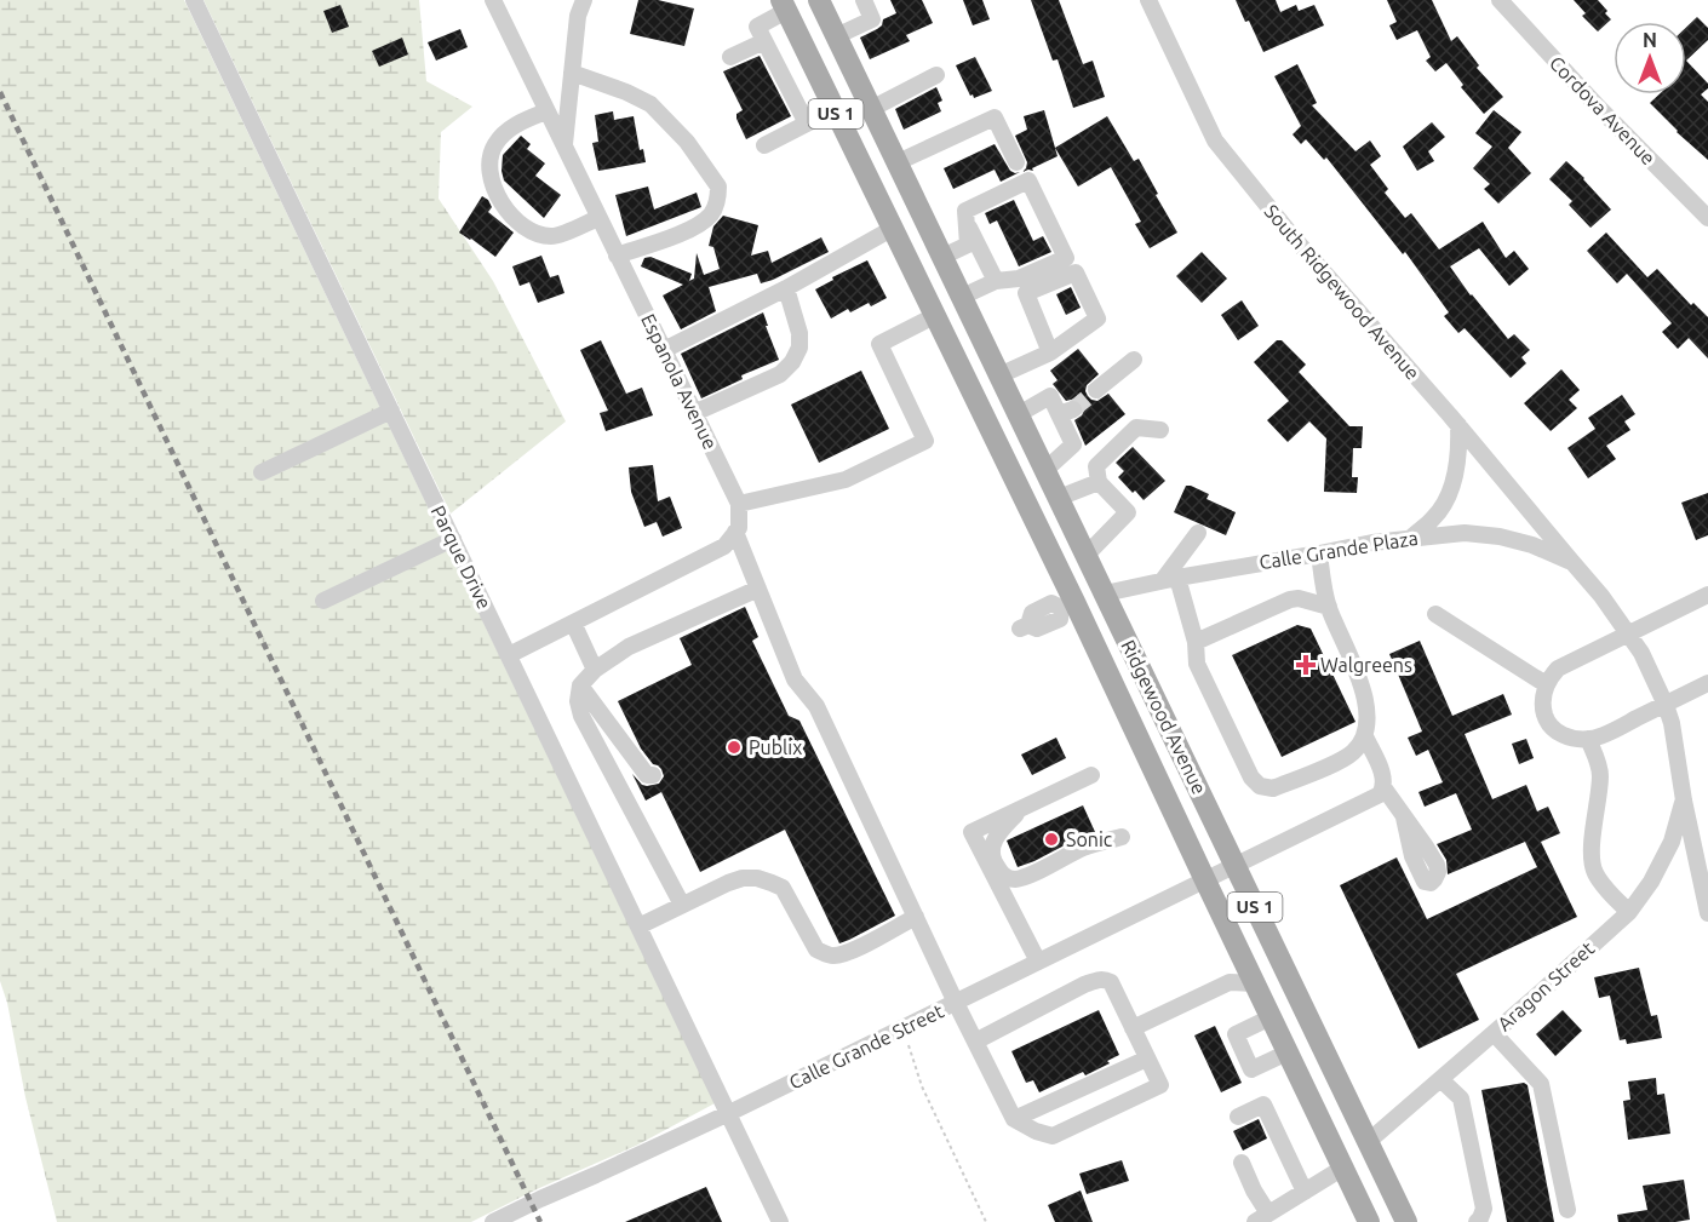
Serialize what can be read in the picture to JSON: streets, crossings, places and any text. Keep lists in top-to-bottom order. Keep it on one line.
{"streets":{"main road":["US 1","Ridgewood Avenue"],"street":["Cordova Avenue","South Ridgewood Avenue","Espanola Avenue","Calle Grande Plaza","Parque Drive","Aragon Street","Calle Grande Street"]},"crossings":[["US 1","Ridgewood Avenue"],["South Ridgewood Avenue","Calle Grande Plaza"],["South Ridgewood Avenue","Aragon Street"],["Calle Grande Plaza","Ridgewood Avenue"],["Parque Drive","Calle Grande Street"],["Ridgewood Avenue","Aragon Street"],["Ridgewood Avenue","Calle Grande Street"]],"places":{"health":["Walgreens"],"other":["Publix","Sonic"]},"north":"top"}
